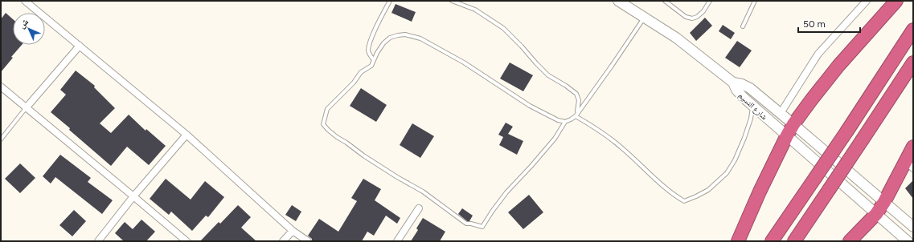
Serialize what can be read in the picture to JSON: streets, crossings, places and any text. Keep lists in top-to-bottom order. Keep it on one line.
{"streets":{"street":["شارع النسيم"]},"scale_bar":"50 m","north":"top left"}
